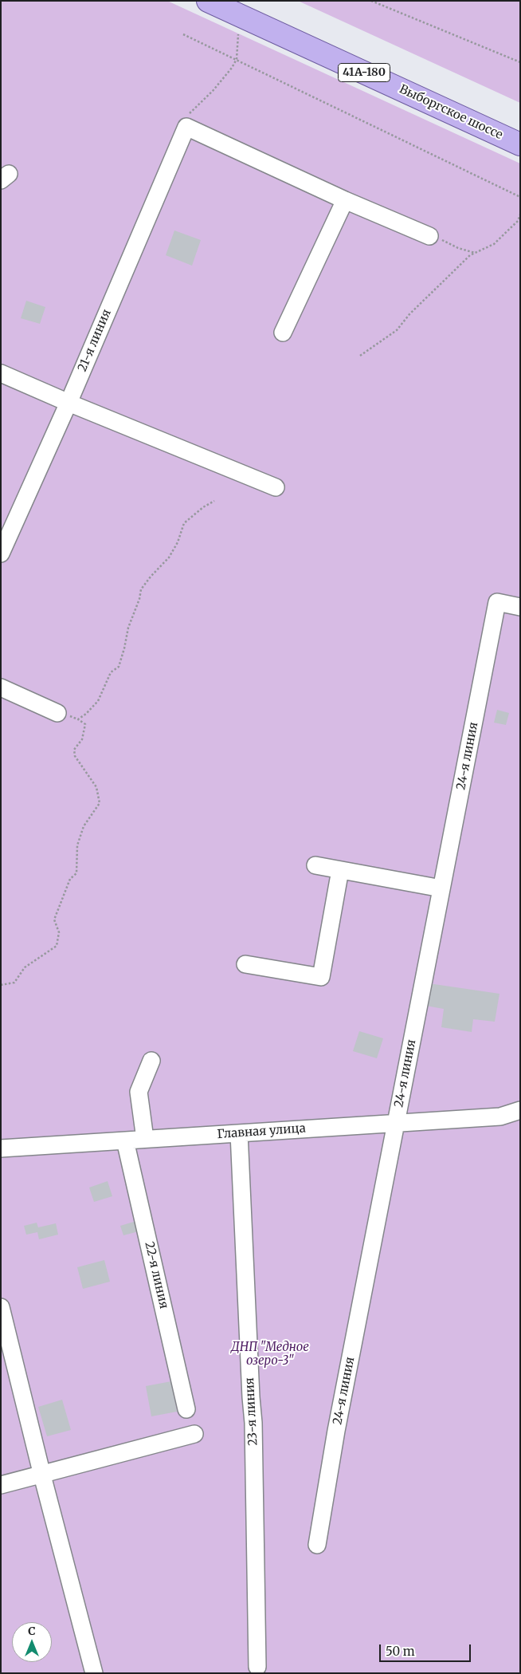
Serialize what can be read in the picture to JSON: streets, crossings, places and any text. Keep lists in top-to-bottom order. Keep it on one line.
{"streets":{"main road":["41А-180","Выборгское шоссе"],"street":["21-я линия","24-я линия","Главная улица","22-я линия","23-я линия"]},"crossings":[["24-я линия","Главная улица"],["Главная улица","22-я линия"],["Главная улица","23-я линия"]],"parks":["ДНП \"Медное озеро-3\""],"scale_bar":"50 m","north":"top"}
